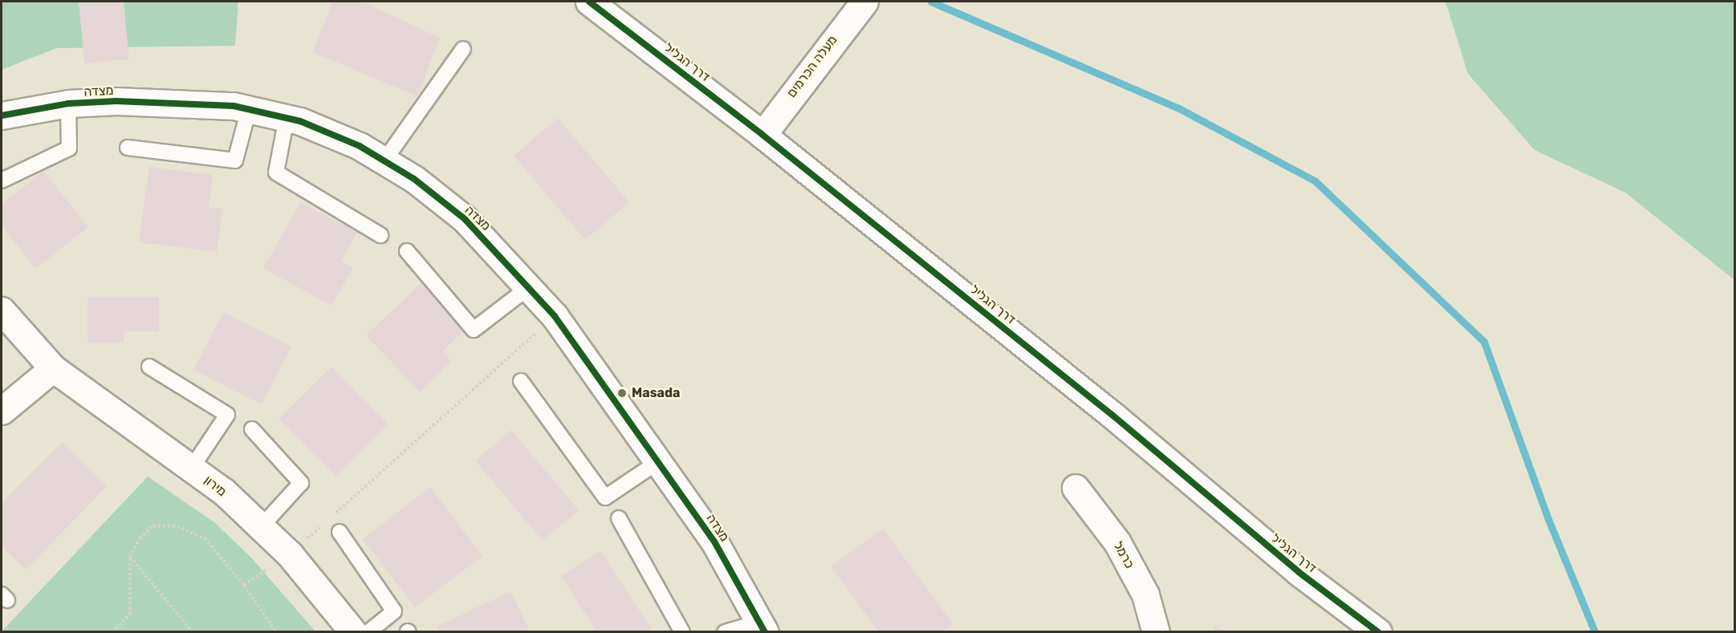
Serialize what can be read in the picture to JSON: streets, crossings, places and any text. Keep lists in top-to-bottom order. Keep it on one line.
{"streets":{"street":["דרך הגליל","מעלה הכרמים","מצדה","מירון","כרמל"]},"crossings":[["דרך הגליל","מעלה הכרמים"]],"places":["Masada"]}
